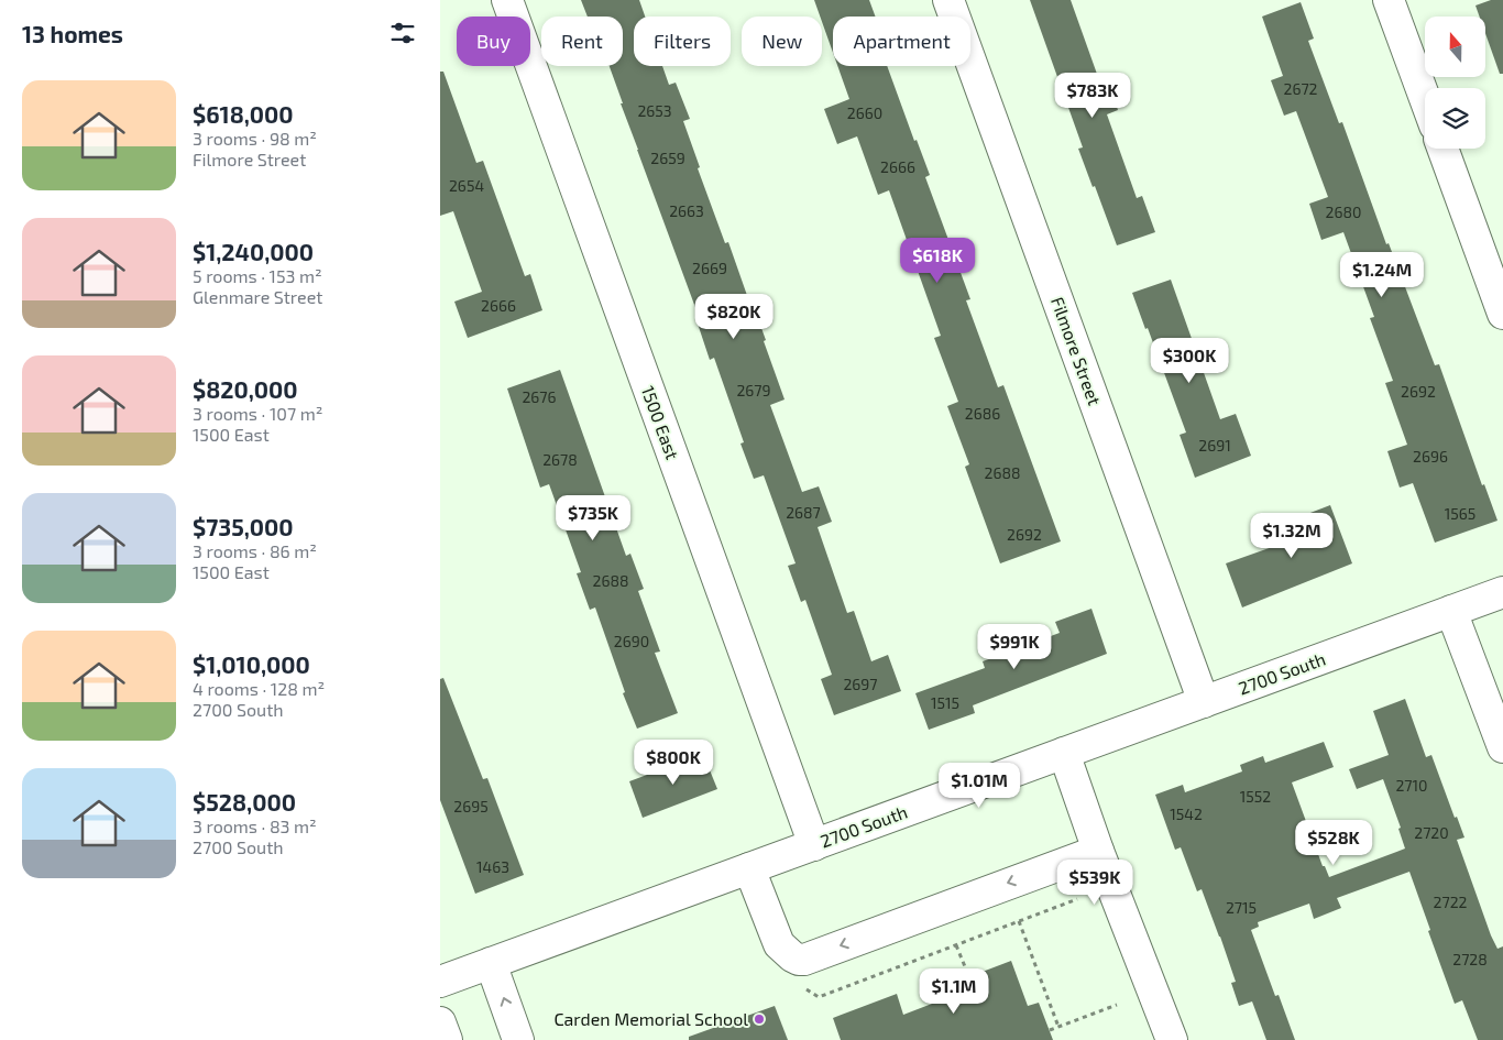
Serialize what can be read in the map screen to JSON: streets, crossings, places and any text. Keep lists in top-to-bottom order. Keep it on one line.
{"streets":{"street":["Filmore Street","1500 East","2700 South"]},"crossings":[["Filmore Street","2700 South"],["1500 East","2700 South"]],"places":["Carden Memorial School"],"house_numbers":["2672","2653","2660","2659","2666","2654","2663","2680","2669","2666","2679","2692","2676","2686","2691","2696","2678","2688","2687","1565","2692","2688","2690","2697","1515","2710","1552","2695","1542","2720","1463","2722","2715","2728"],"north":"top","page":{"heading":"13 homes","chip":["Buy","Rent","Filters","New","Apartment"],"list":[{"name":"$618,000","note":"3 rooms · 98 m² · Filmore Street"},{"name":"$1,240,000","note":"5 rooms · 153 m² · Glenmare Street"},{"name":"$820,000","note":"3 rooms · 107 m² · 1500 East"},{"name":"$735,000","note":"3 rooms · 86 m² · 1500 East"},{"name":"$1,010,000","note":"4 rooms · 128 m² · 2700 South"},{"name":"$528,000","note":"3 rooms · 83 m² · 2700 South"}],"price":["$783K","$618K","$1.24M","$820K","$300K","$735K","$1.32M","$991K","$800K","$1.01M","$528K","$539K","$1.1M"]}}
